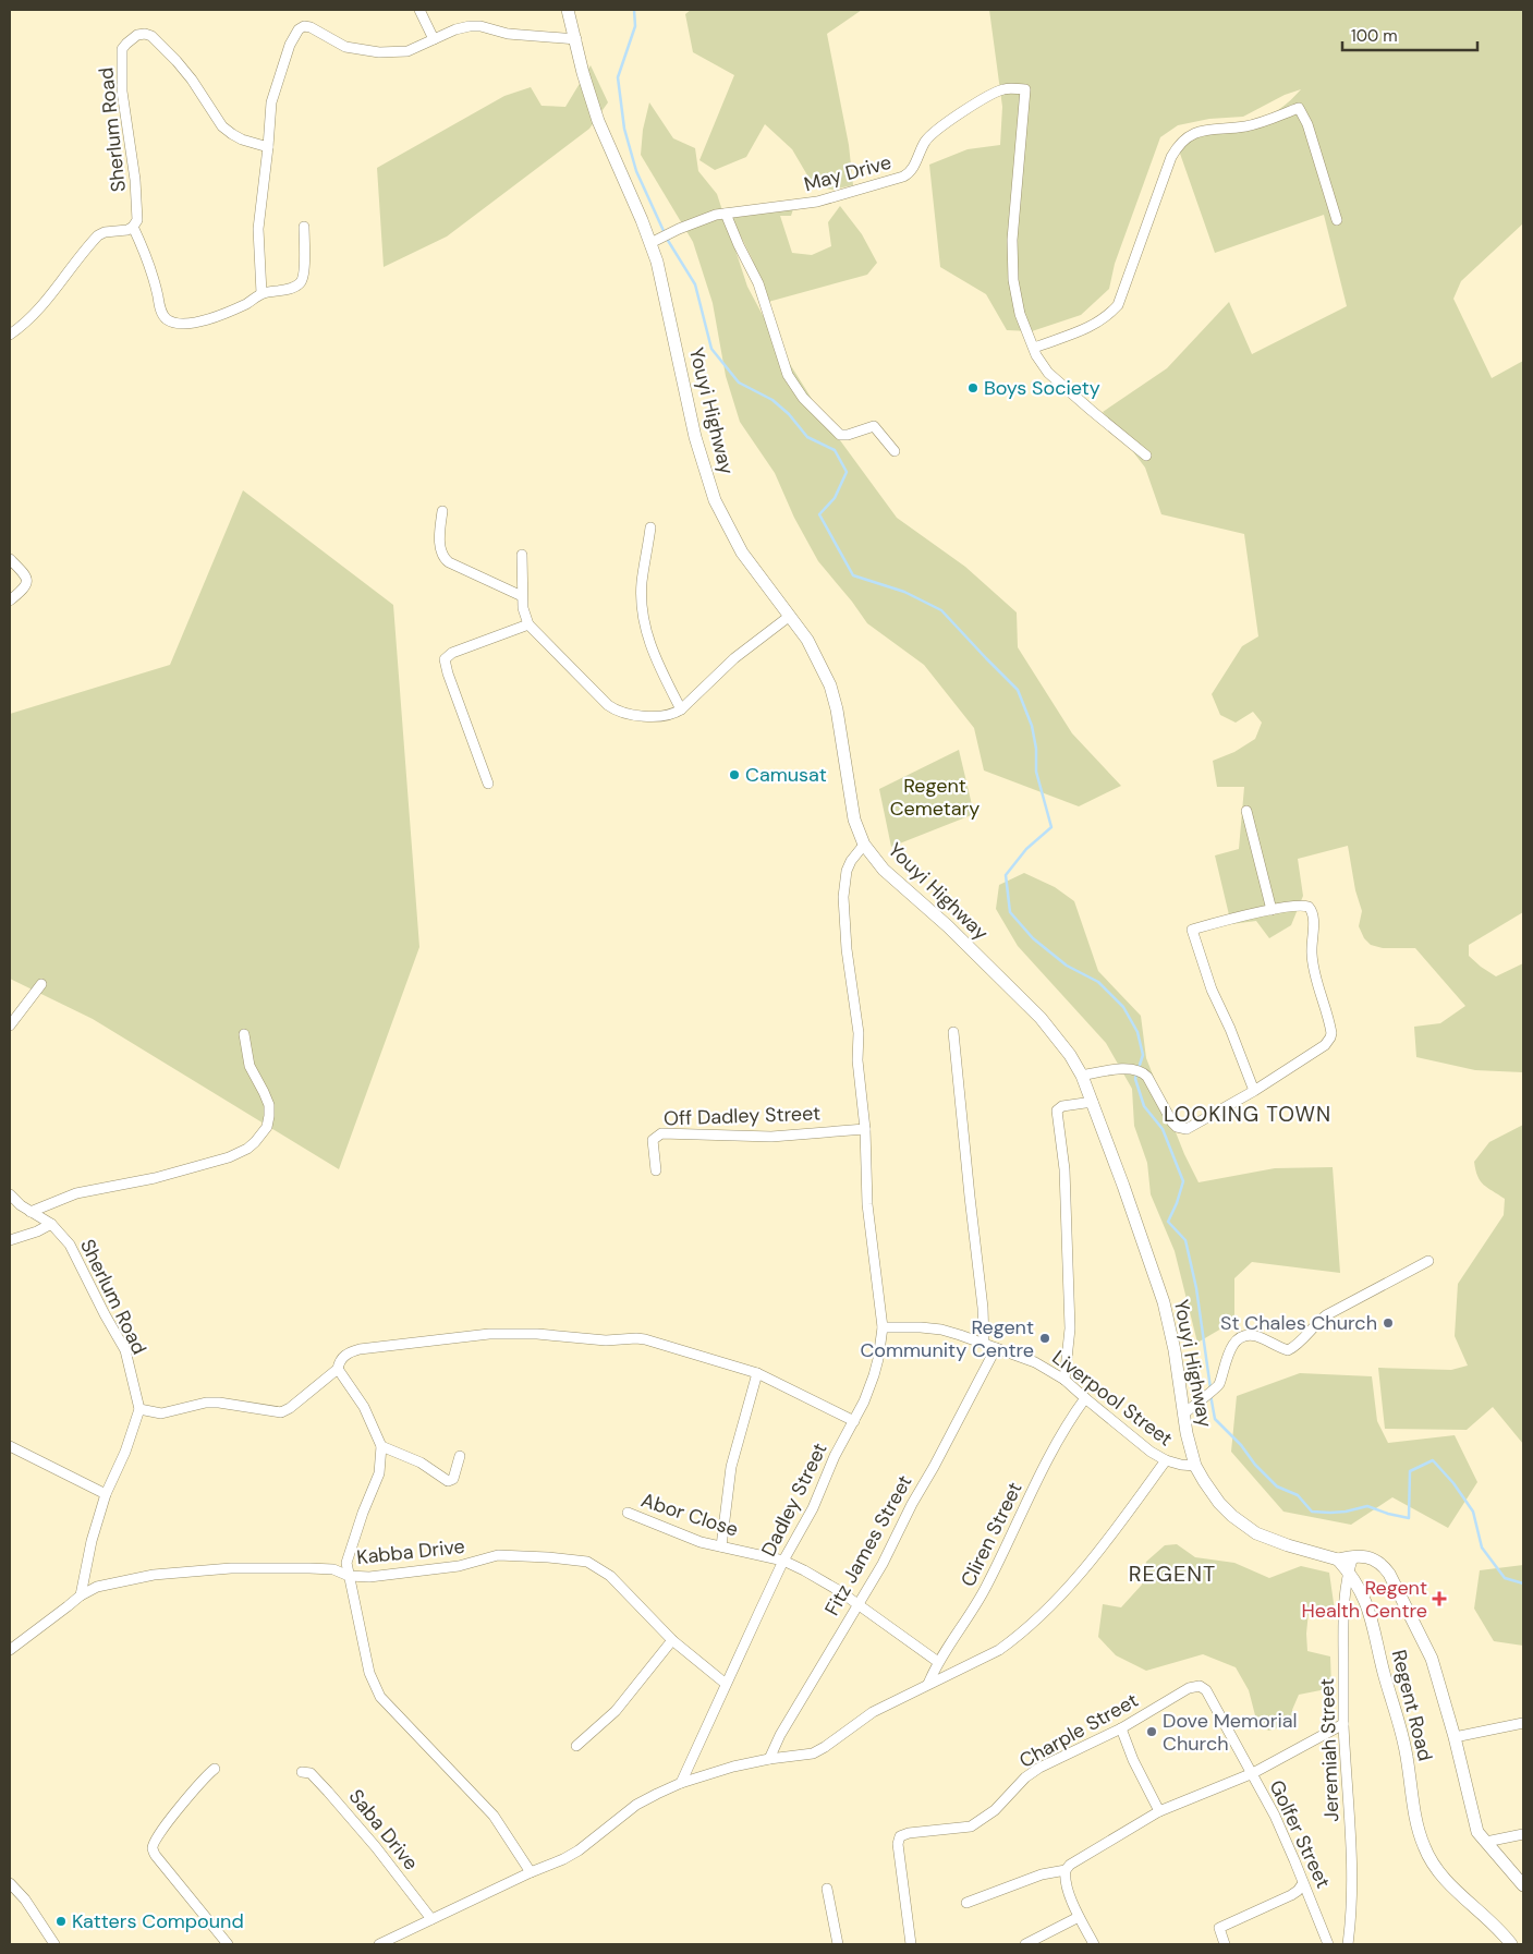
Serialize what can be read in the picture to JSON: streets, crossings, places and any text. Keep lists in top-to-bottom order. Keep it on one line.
{"streets":{"main road":["Youyi Highway","Regent Road"],"street":["Sherlum Road","May Drive","Off Dadley Street","Liverpool Street","Dadley Street","Abor Close","Cliren Street","Fitz James Street","Kabba Drive","Charple Street","Jeremiah Street","Saba Drive","Golfer Street"]},"crossings":[["May Drive","Youyi Highway"],["Youyi Highway","Liverpool Street"],["Youyi Highway","Dadley Street"],["Youyi Highway","Regent Road"],["Off Dadley Street","Dadley Street"],["Liverpool Street","Dadley Street"],["Liverpool Street","Cliren Street"],["Liverpool Street","Fitz James Street"],["Dadley Street","Abor Close"],["Dadley Street","Kabba Drive"],["Abor Close","Cliren Street"],["Abor Close","Fitz James Street"],["Regent Road","Jeremiah Street"],["Charple Street","Golfer Street"]],"districts":["LOOKING TOWN","REGENT"],"parks":["Regent Cemetary"],"places":{"other":["Boys Society","Camusat","St Chales Church","Regent Community Centre","Dove Memorial Church","Katters Compound"],"health":["Regent Health Centre"]},"scale_bar":"100 m"}
